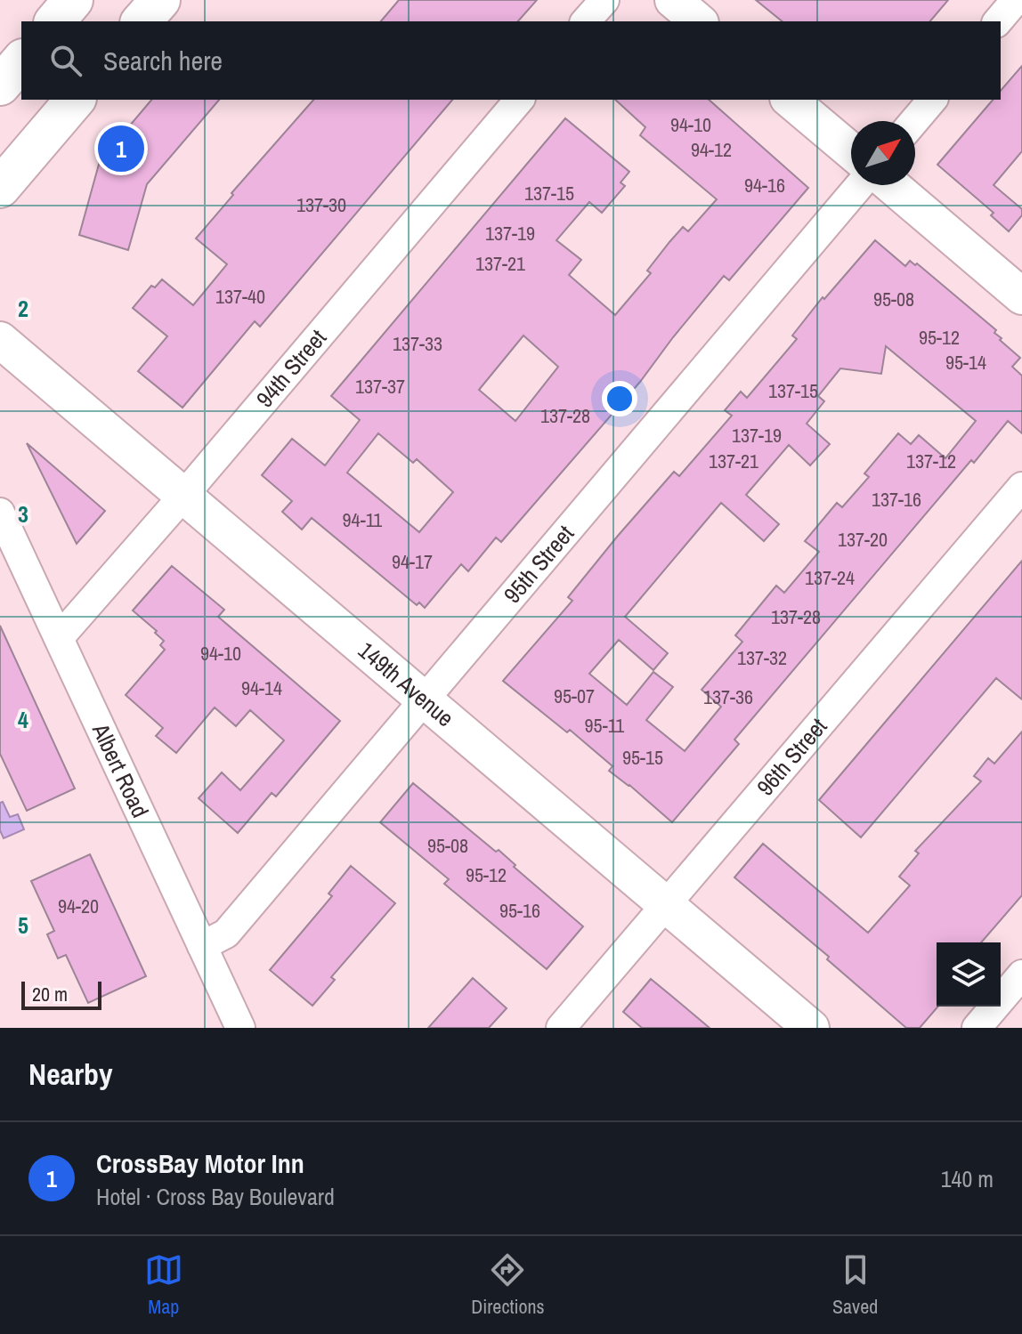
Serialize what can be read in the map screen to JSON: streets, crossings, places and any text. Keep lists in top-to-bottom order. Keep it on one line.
{"streets":{"street":["94th Street","95th Street","149th Avenue","96th Street","Albert Road"]},"crossings":[["94th Street","149th Avenue"],["94th Street","Albert Road"],["95th Street","149th Avenue"],["95th Street","Albert Road"],["149th Avenue","96th Street"]],"house_numbers":["94-10","94-12","94-16","137-15","137-30","137-19","137-21","137-40","95-08","95-12","137-33","95-14","137-37","137-15","137-28","137-19","137-21","137-12","137-16","94-11","137-20","94-17","137-24","137-28","94-10","137-32","94-14","95-07","137-36","95-11","95-15","95-08","95-12","94-20","95-16"],"scale_bar":"20 m","north":"top right","page":{"search":"Search here","pins":"1","scale":"20 m","heading":"Nearby","list":[{"mark":"1","name":"CrossBay Motor Inn","note":"Hotel · Cross Bay Boulevard","value":"140 m"}],"nav":["Map","Directions","Saved"]},"grid":{"rows":["2","3","4","5"]}}
